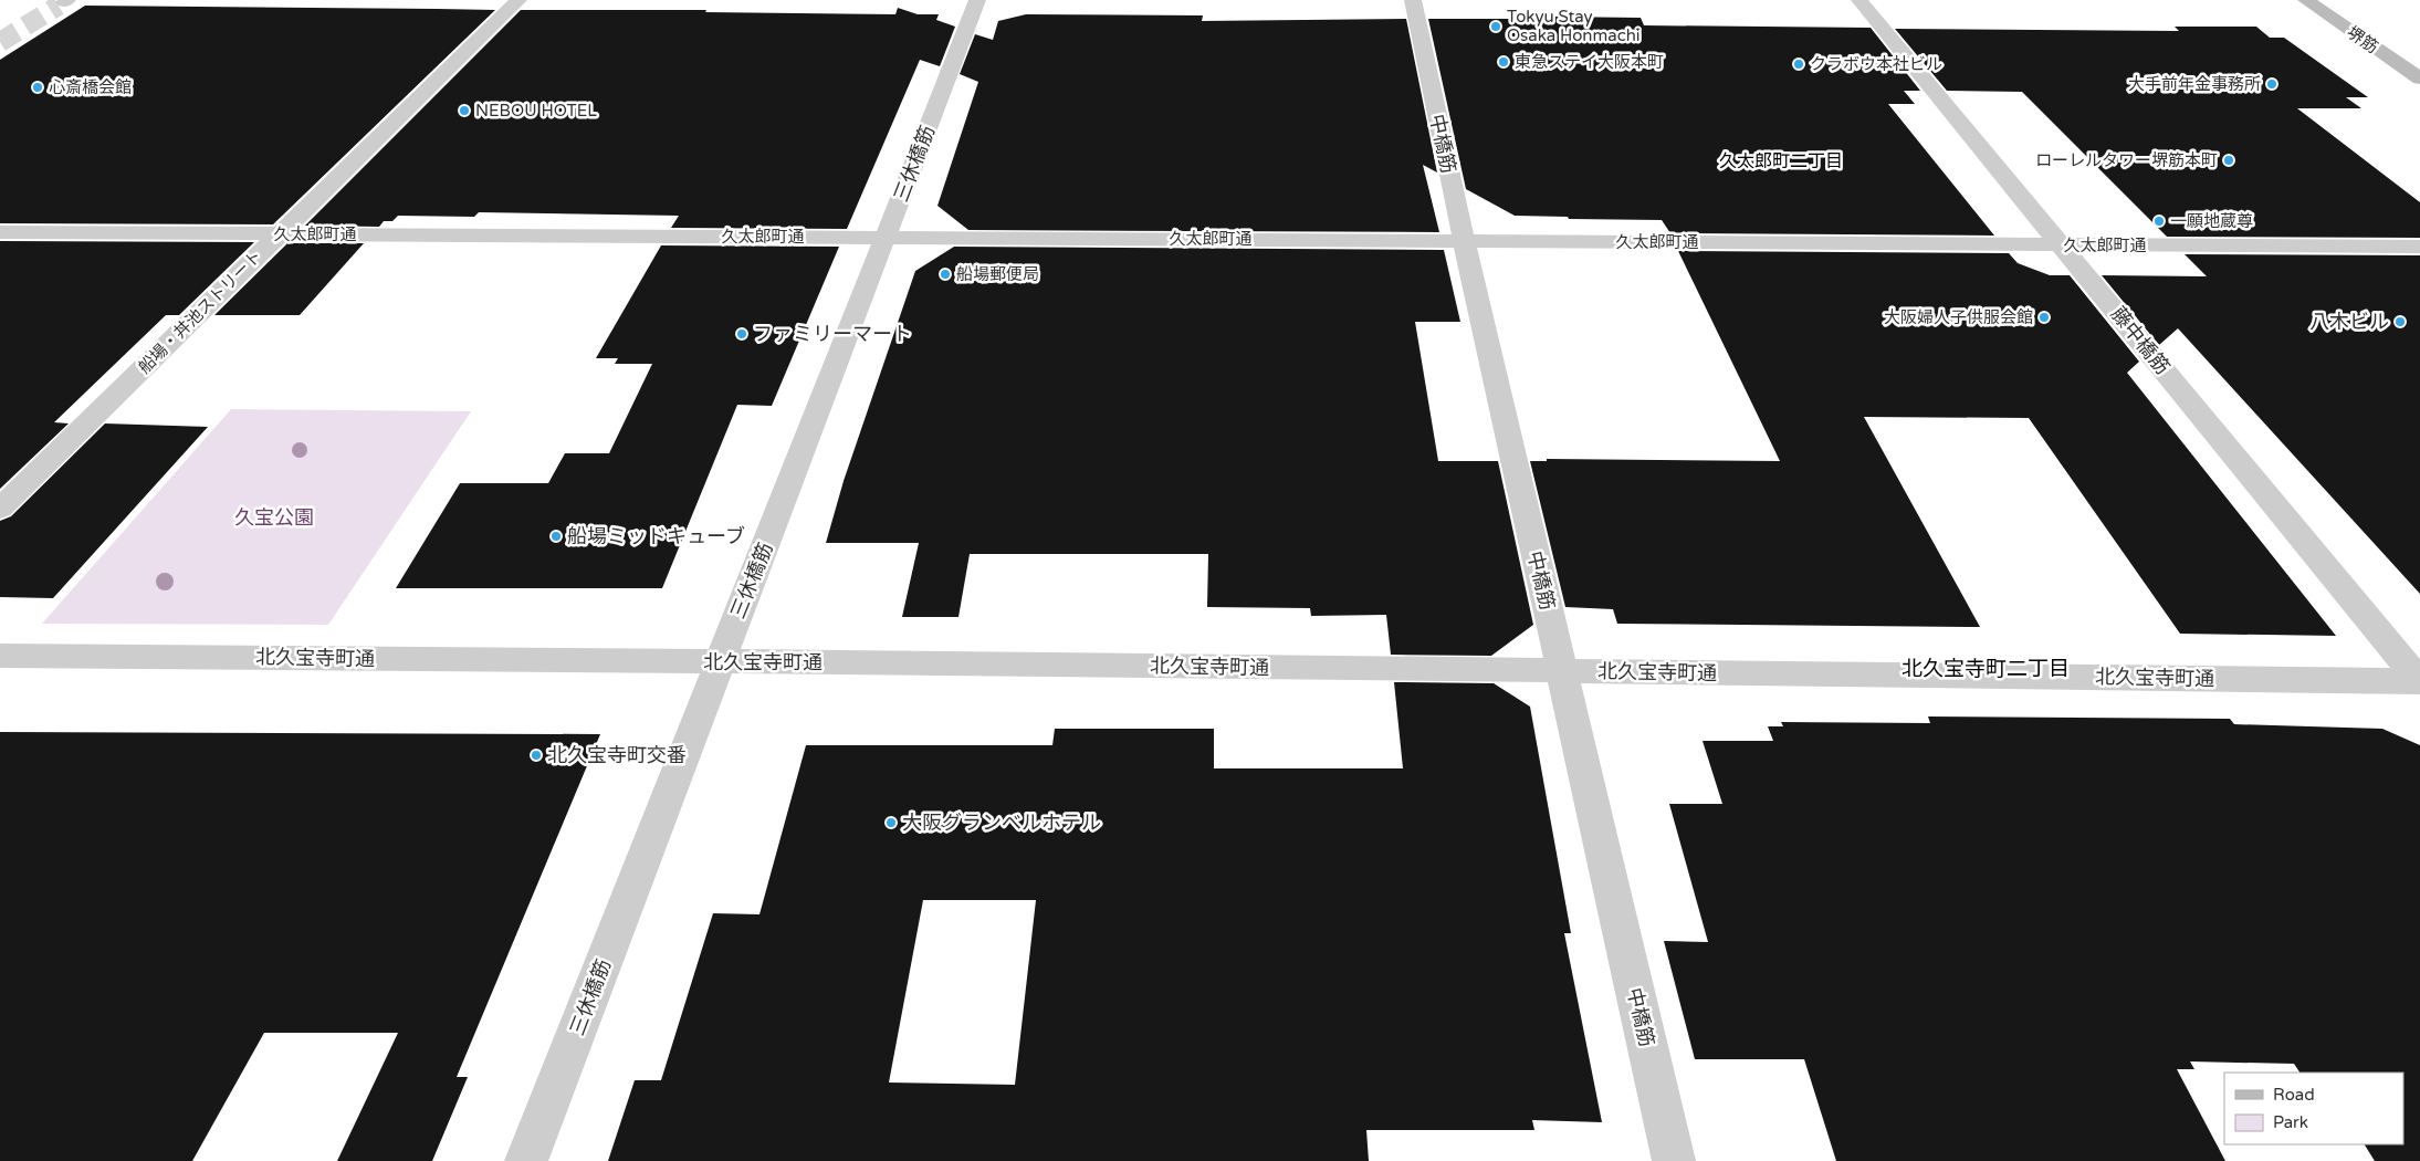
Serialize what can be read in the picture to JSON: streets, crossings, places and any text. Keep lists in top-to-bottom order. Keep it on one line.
{"streets":{"main road":["堺筋"],"street":["中橋筋","三休橋筋","久太郎町通","船場・丼池ストリート","藤中橋筋","北久宝寺町通"]},"crossings":[["中橋筋","久太郎町通"],["中橋筋","北久宝寺町通"],["三休橋筋","久太郎町通"],["三休橋筋","北久宝寺町通"],["久太郎町通","船場・丼池ストリート"],["久太郎町通","藤中橋筋"],["藤中橋筋","北久宝寺町通"]],"districts":["久太郎町二丁目","北久宝寺町二丁目"],"parks":["久宝公園"],"places":["Tokyu Stay Osaka Honmachi","東急ステイ大阪本町","クラボウ本社ビル","大手前年金事務所","心斎橋会館","NEBOU HOTEL","ローレルタワー堺筋本町","一願地蔵尊","船場郵便局","大阪婦人子供服会館","八木ビル","ファミリーマート","船場ミッドキューブ","北久宝寺町交番","大阪グランべルホテル"],"legend":["Road","Park"]}
